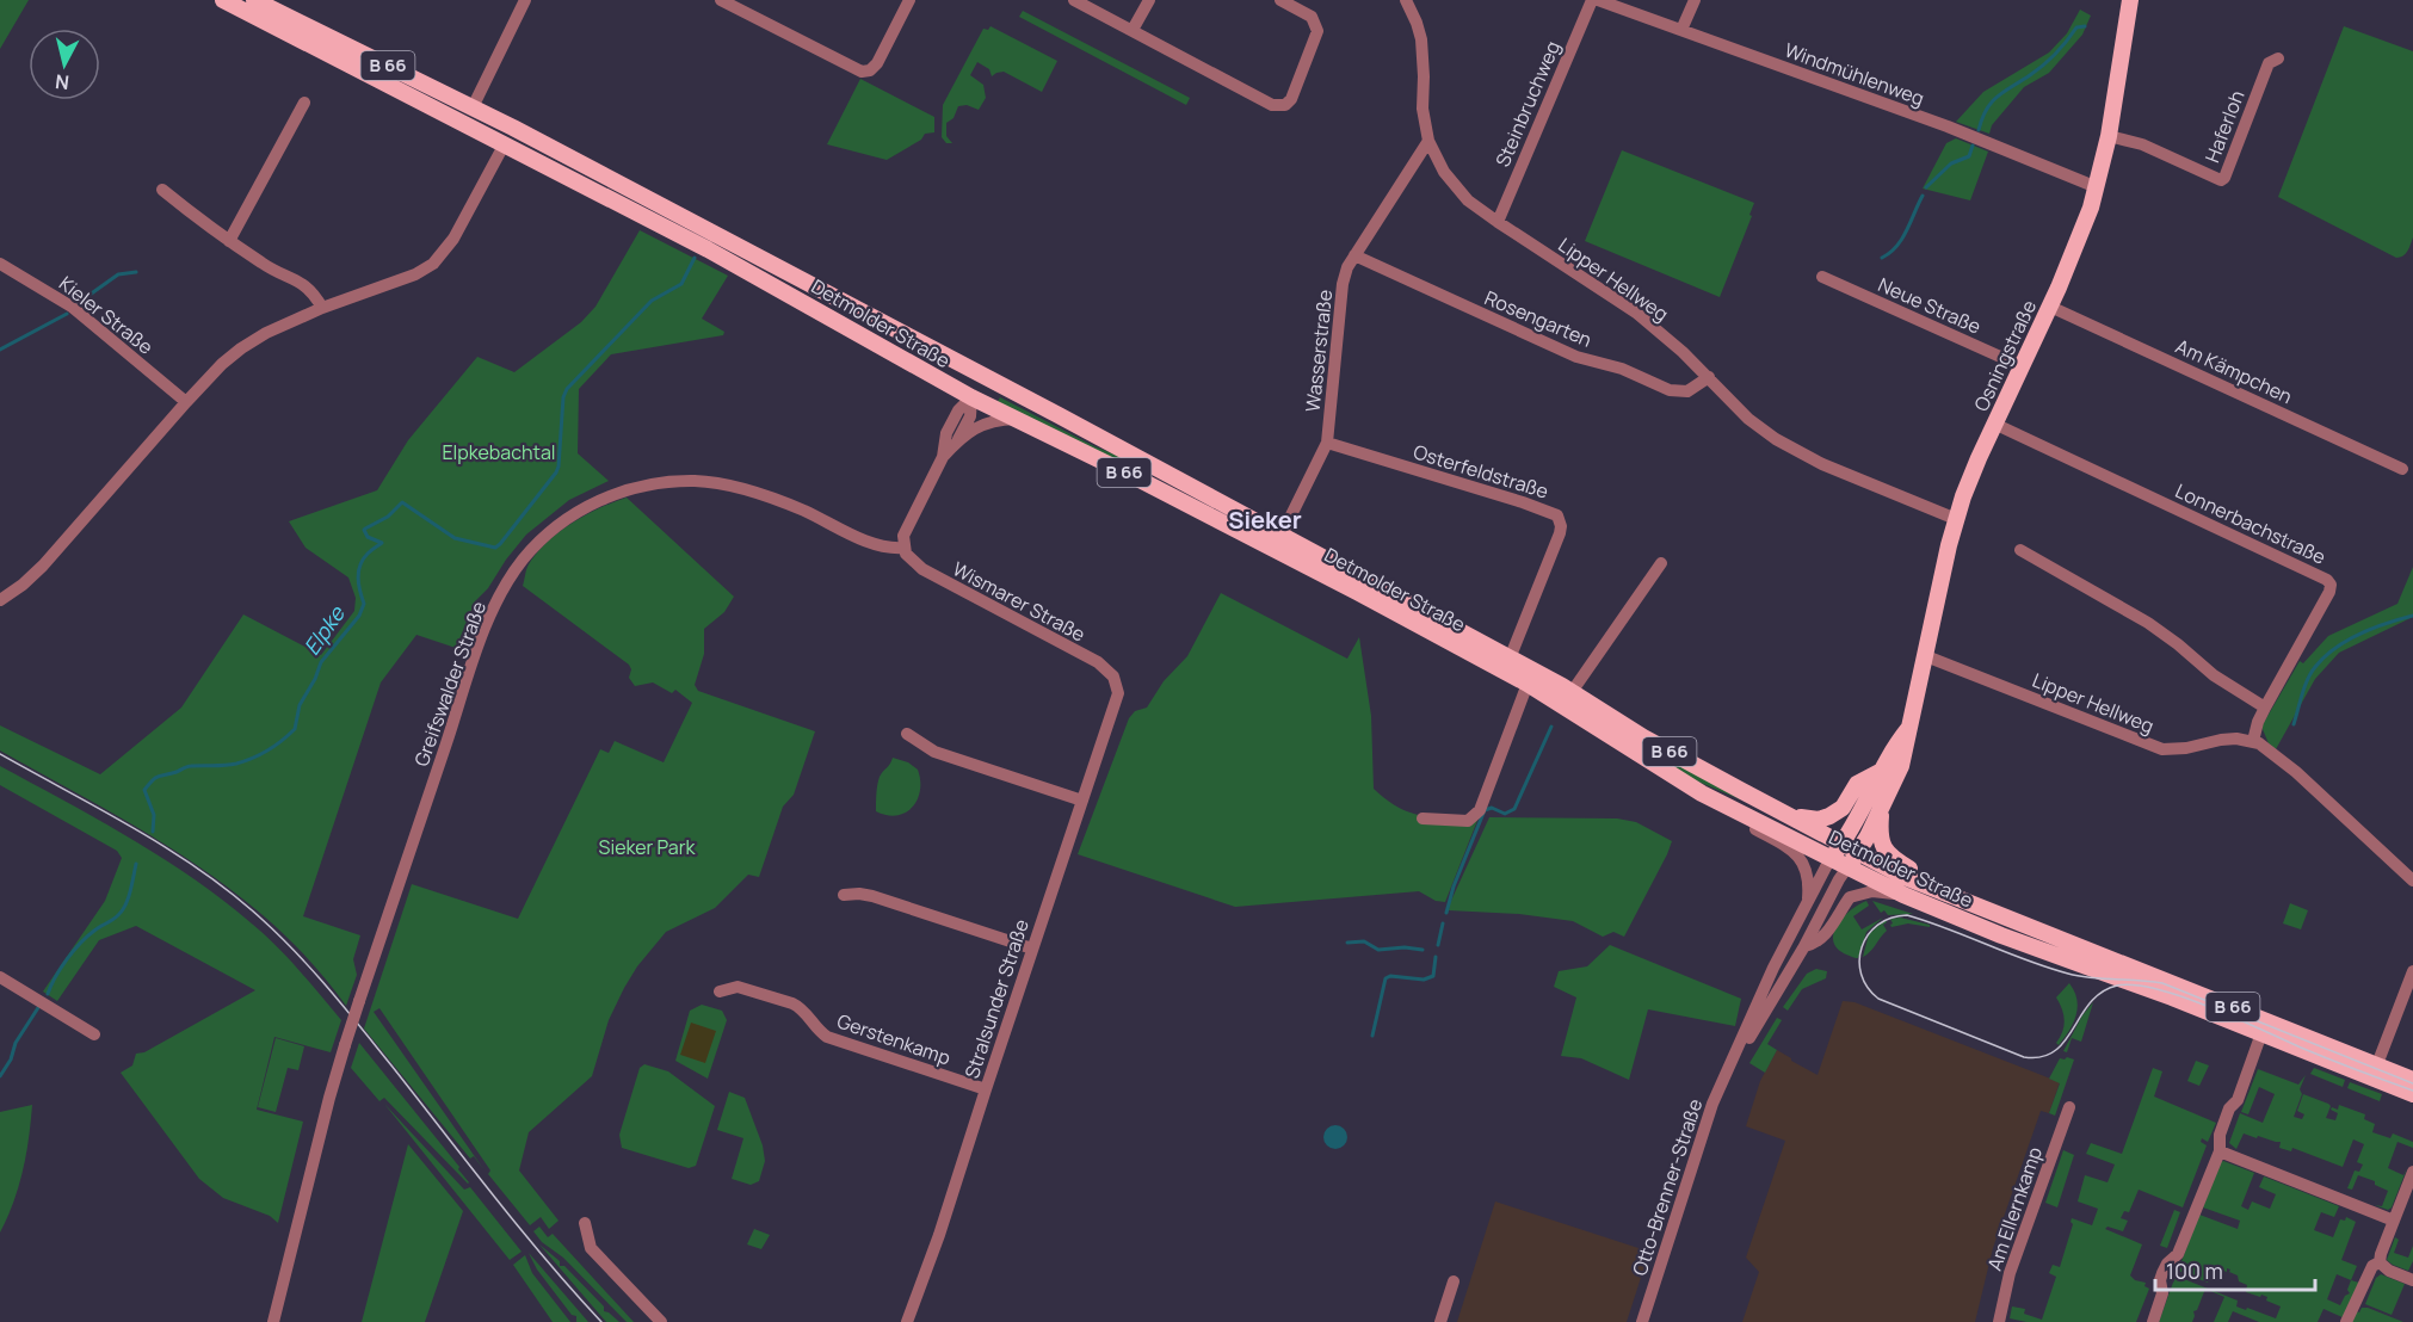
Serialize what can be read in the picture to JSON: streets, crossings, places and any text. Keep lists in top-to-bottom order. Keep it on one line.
{"streets":{"main road":["B 66","Detmolder Straße","Osningstraße"],"street":["Windmühlenweg","Steinbruchweg","Haferloh","Lipper Hellweg","Neue Straße","Kieler Straße","Rosengarten","Wasserstraße","Am Kämpchen","Osterfeldstraße","Lonnerbachstraße","Wismarer Straße","Greifswalder Straße","Stralsunder Straße","Gerstenkamp","Otto-Brenner-Straße","Am Ellernkamp"]},"crossings":[["B 66","Detmolder Straße"],["B 66","Otto-Brenner-Straße"],["Windmühlenweg","Osningstraße"],["Steinbruchweg","Lipper Hellweg"],["Haferloh","Osningstraße"],["Lipper Hellweg","Rosengarten"],["Lipper Hellweg","Wasserstraße"],["Lipper Hellweg","Osningstraße"],["Lipper Hellweg","Lonnerbachstraße"],["Neue Straße","Osningstraße"],["Rosengarten","Wasserstraße"],["Detmolder Straße","Wasserstraße"],["Detmolder Straße","Osningstraße"],["Detmolder Straße","Osterfeldstraße"],["Detmolder Straße","Otto-Brenner-Straße"],["Wasserstraße","Osterfeldstraße"],["Osningstraße","Am Kämpchen"],["Osningstraße","Lonnerbachstraße"],["Osningstraße","Otto-Brenner-Straße"],["Wismarer Straße","Greifswalder Straße"],["Wismarer Straße","Stralsunder Straße"],["Stralsunder Straße","Gerstenkamp"]],"districts":["Sieker"],"water":["Elpke"],"parks":["Elpkebachtal","Sieker Park"],"scale_bar":"100 m","north":"bottom"}
